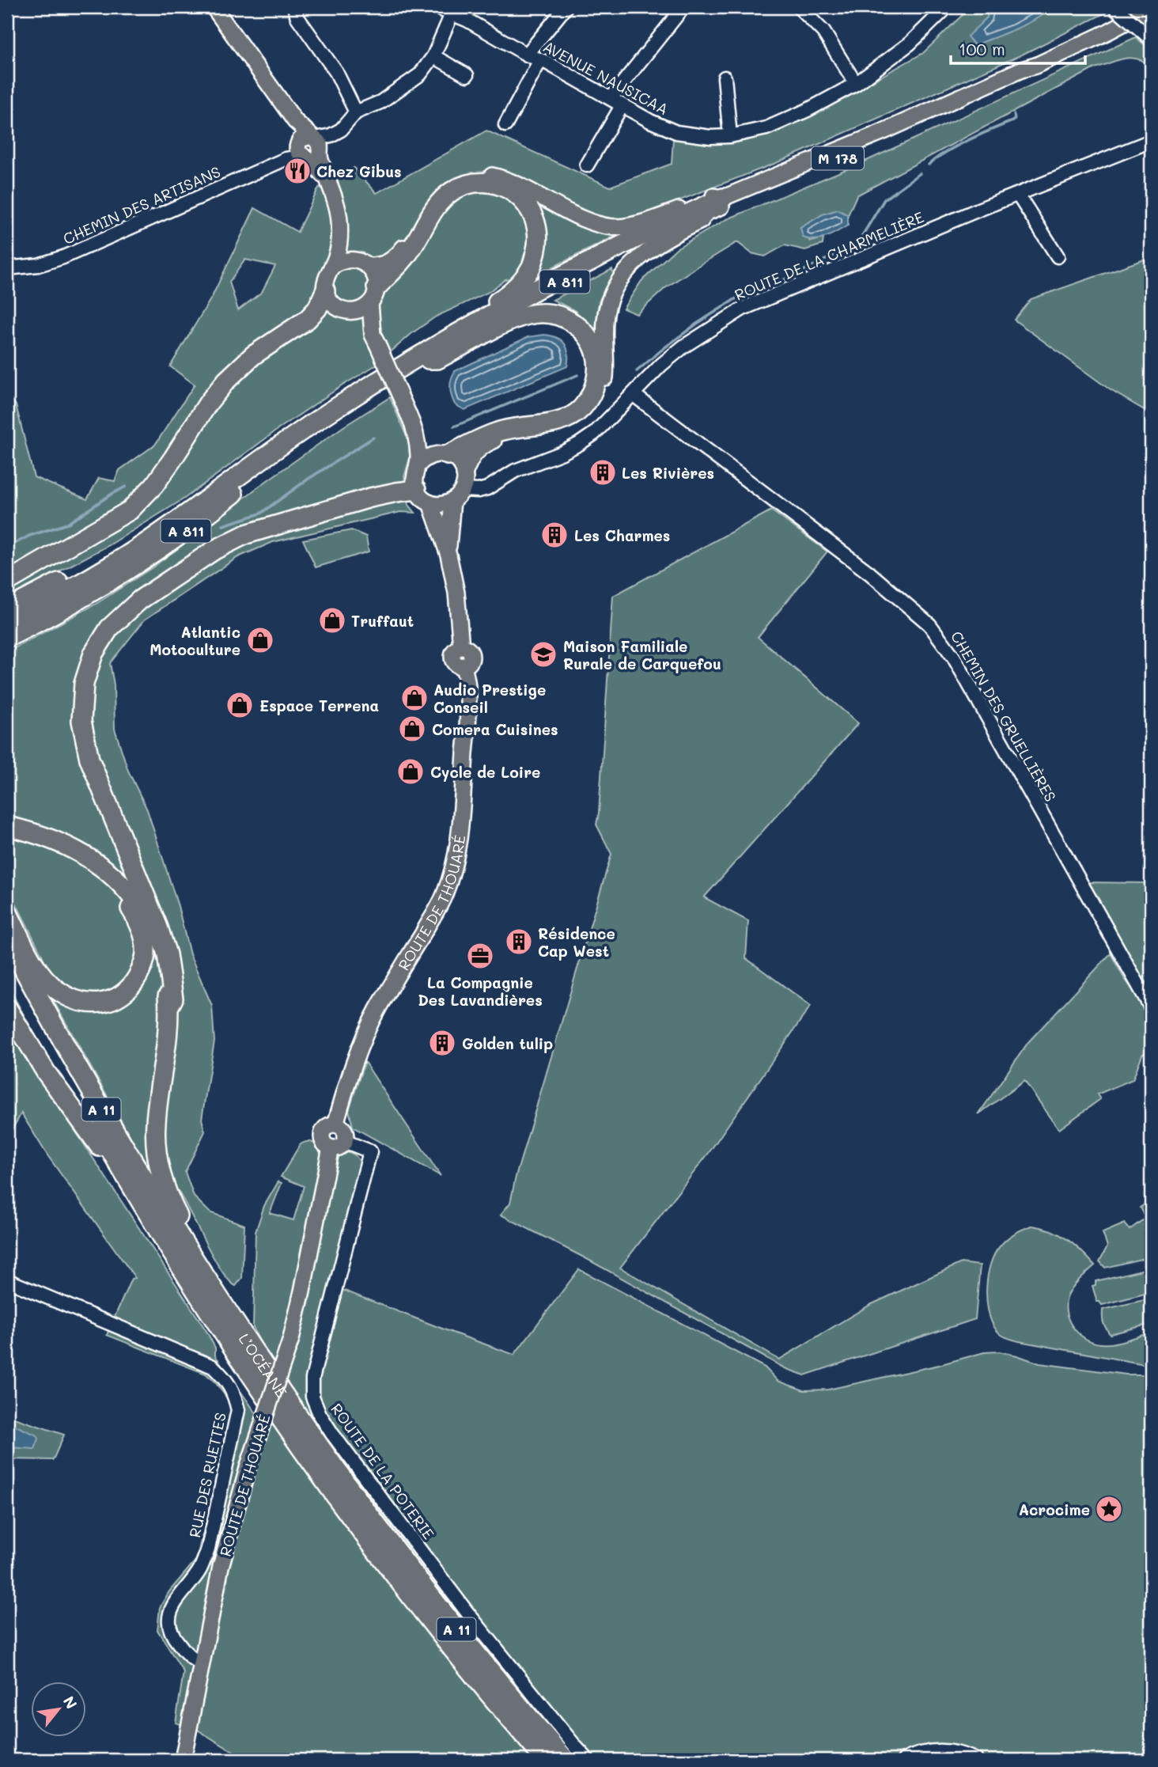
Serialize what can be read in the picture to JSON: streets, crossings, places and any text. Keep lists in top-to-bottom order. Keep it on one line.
{"streets":{"highway":["A 811","A 11","L’OCÉANE"],"main road":["M 178","ROUTE DE THOUARÉ"],"street":["AVENUE NAUSICAA","CHEMIN DES ARTISANS","ROUTE DE LA CHARMELIÈRE","CHEMIN DES GRUELLIÈRES","ROUTE DE LA POTERIE","RUE DES RUETTES"]},"crossings":[["M 178","A 811"],["ROUTE DE LA CHARMELIÈRE","CHEMIN DES GRUELLIÈRES"],["ROUTE DE THOUARÉ","ROUTE DE LA POTERIE"],["ROUTE DE THOUARÉ","RUE DES RUETTES"]],"places":{"restaurant":["Chez Gibus"],"building":["Les Rivières","Les Charmes","Résidence Cap West","Golden tulip"],"shop":["Truffaut","Atlantic Motoculture","Audio Prestige Conseil","Espace Terrena","Comera Cuisines","Cycle de Loire"],"school or university":["Maison Familiale Rurale de Carquefou"],"office":["La Compagnie Des Lavandières"],"place":["Acrocime"]},"scale_bar":"100 m","north":"top right"}
